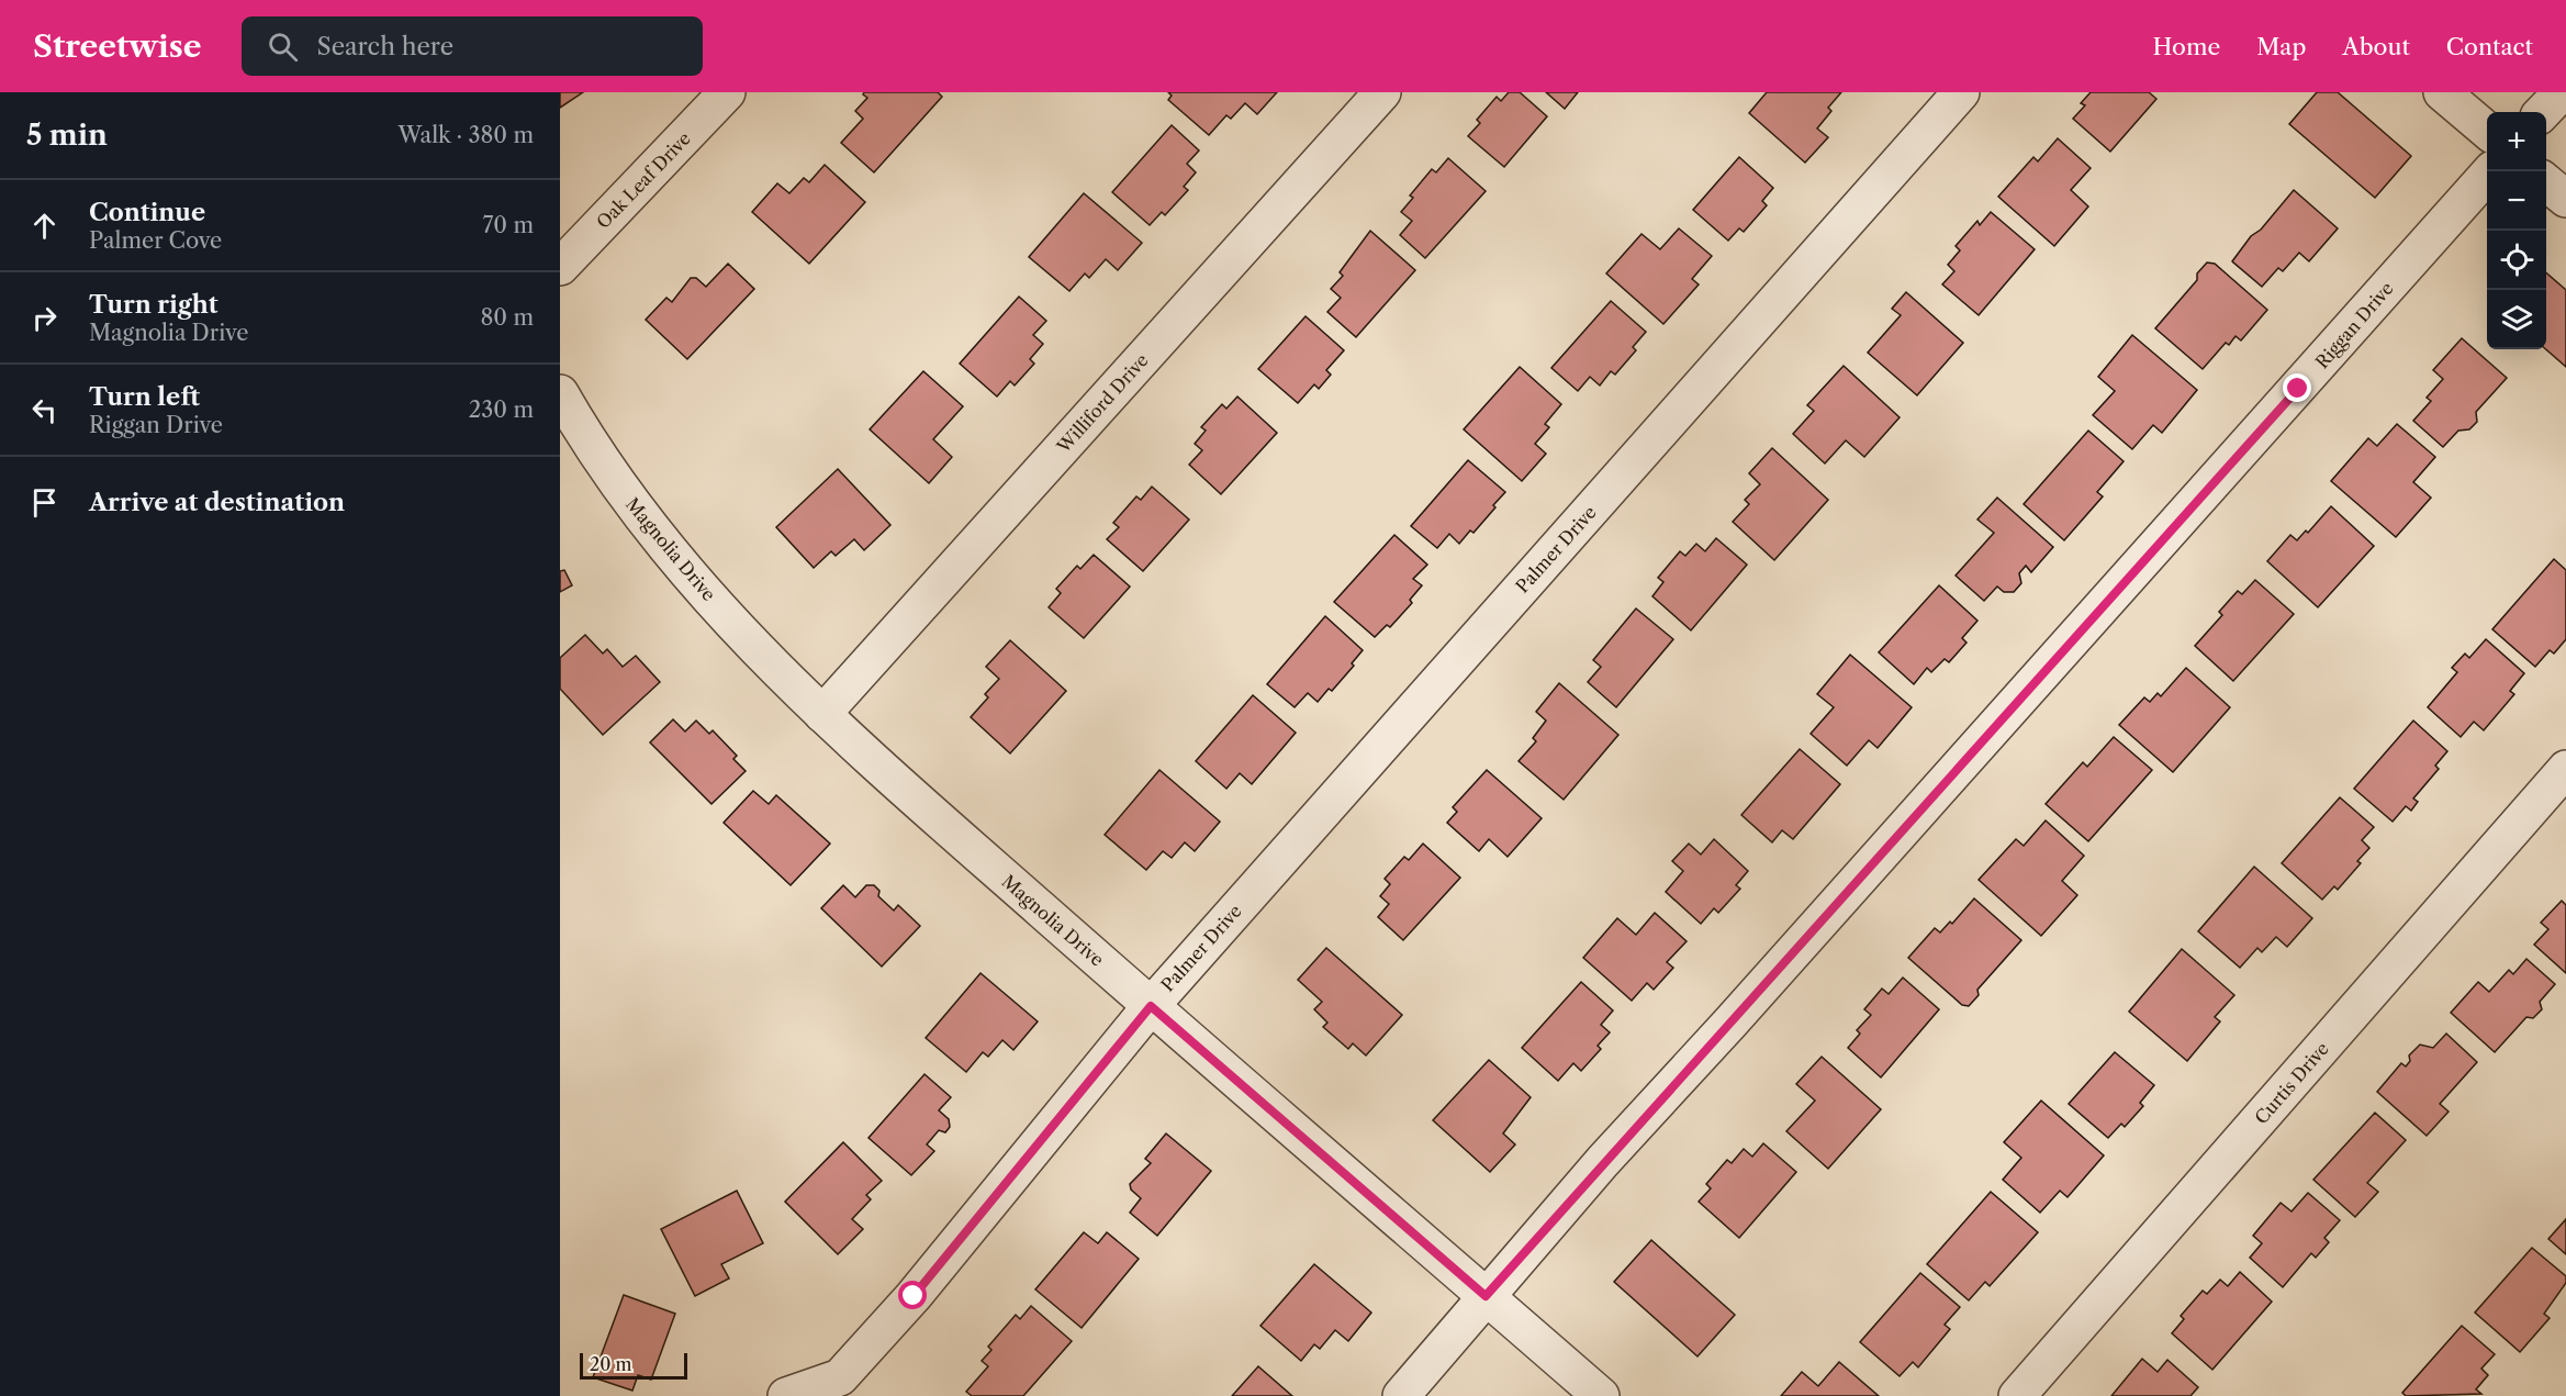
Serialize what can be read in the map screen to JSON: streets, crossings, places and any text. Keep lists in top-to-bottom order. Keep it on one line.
{"streets":{"street":["Oak Leaf Drive","Riggan Drive","Williford Drive","Magnolia Drive","Palmer Drive","Curtis Drive"]},"crossings":[["Riggan Drive","Magnolia Drive"],["Williford Drive","Magnolia Drive"],["Magnolia Drive","Palmer Drive"]],"scale_bar":"20 m","page":{"header":"Streetwise","search":"Search here","nav":["Home","Map","About","Contact"],"heading":["5 min","Walk · 380 m"],"map_buttons":["+","−"],"list":[["Continue","Palmer Cove","70 m"],["Turn right","Magnolia Drive","80 m"],["Turn left","Riggan Drive","230 m"],"Arrive at destination"],"scale":"20 m"}}
